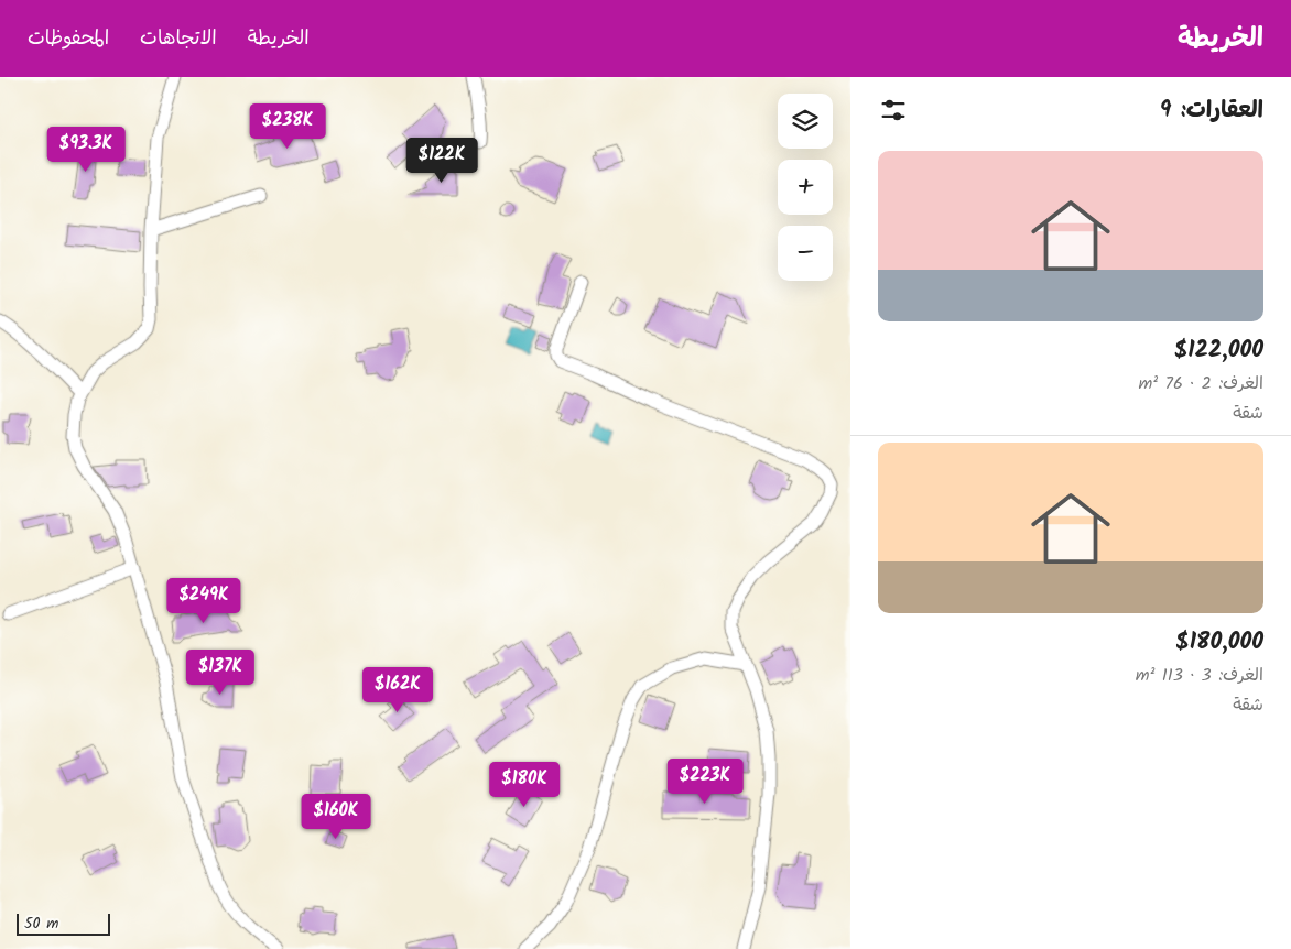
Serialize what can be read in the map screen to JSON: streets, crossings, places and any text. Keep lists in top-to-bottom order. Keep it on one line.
{"scale_bar":"50 m","page":{"header":"الخريطة","nav":["الخريطة","الاتجاهات","المحفوظات"],"heading":"العقارات: 9","map_buttons":["+","−"],"price":["$238K","$93.3K","$122K","$249K","$137K","$162K","$223K","$180K","$160K"],"list":[{"name":"$122,000","note":"الغرف: 2 · 76 m² · شقة"},{"name":"$180,000","note":"الغرف: 3 · 113 m² · شقة"}],"scale":"50 m"}}
